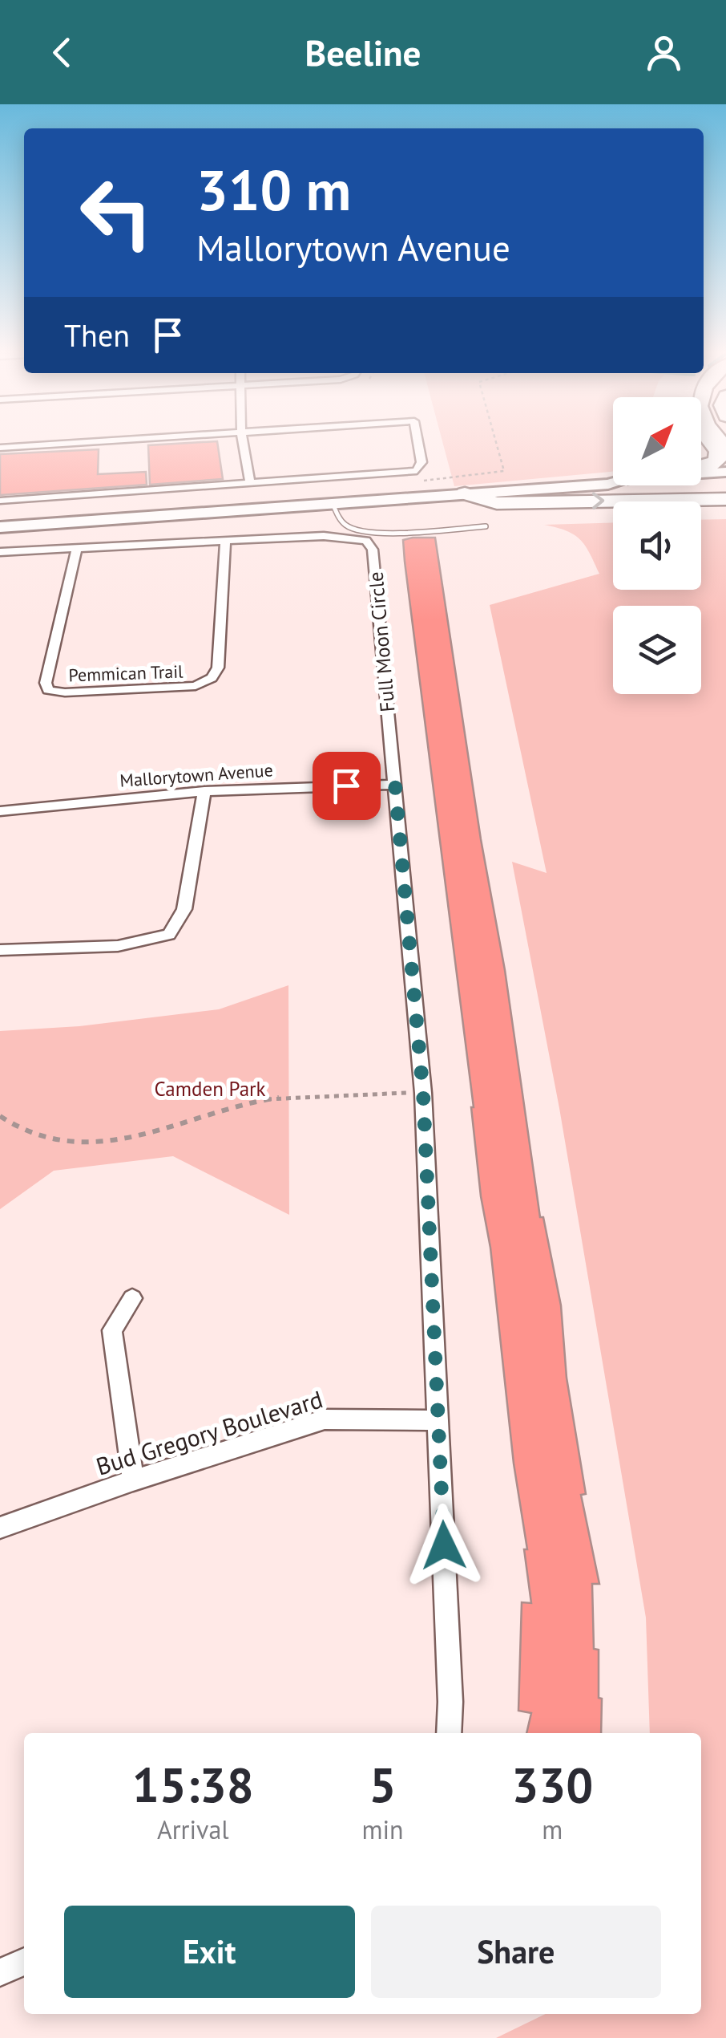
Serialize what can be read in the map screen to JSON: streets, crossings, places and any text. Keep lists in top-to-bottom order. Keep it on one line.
{"streets":{"street":["Full Moon Circle","Pemmican Trail","Mallorytown Avenue","Bud Gregory Boulevard"]},"crossings":[["Full Moon Circle","Pemmican Trail"],["Full Moon Circle","Mallorytown Avenue"],["Full Moon Circle","Bud Gregory Boulevard"]],"parks":["Camden Park"],"north":"top right","page":{"header":"Beeline","turn":["310 m","Mallorytown Avenue"],"then":"Then","eta":["15:38","Arrival","5","min","330","m"],"buttons":["Exit","Share"]}}
